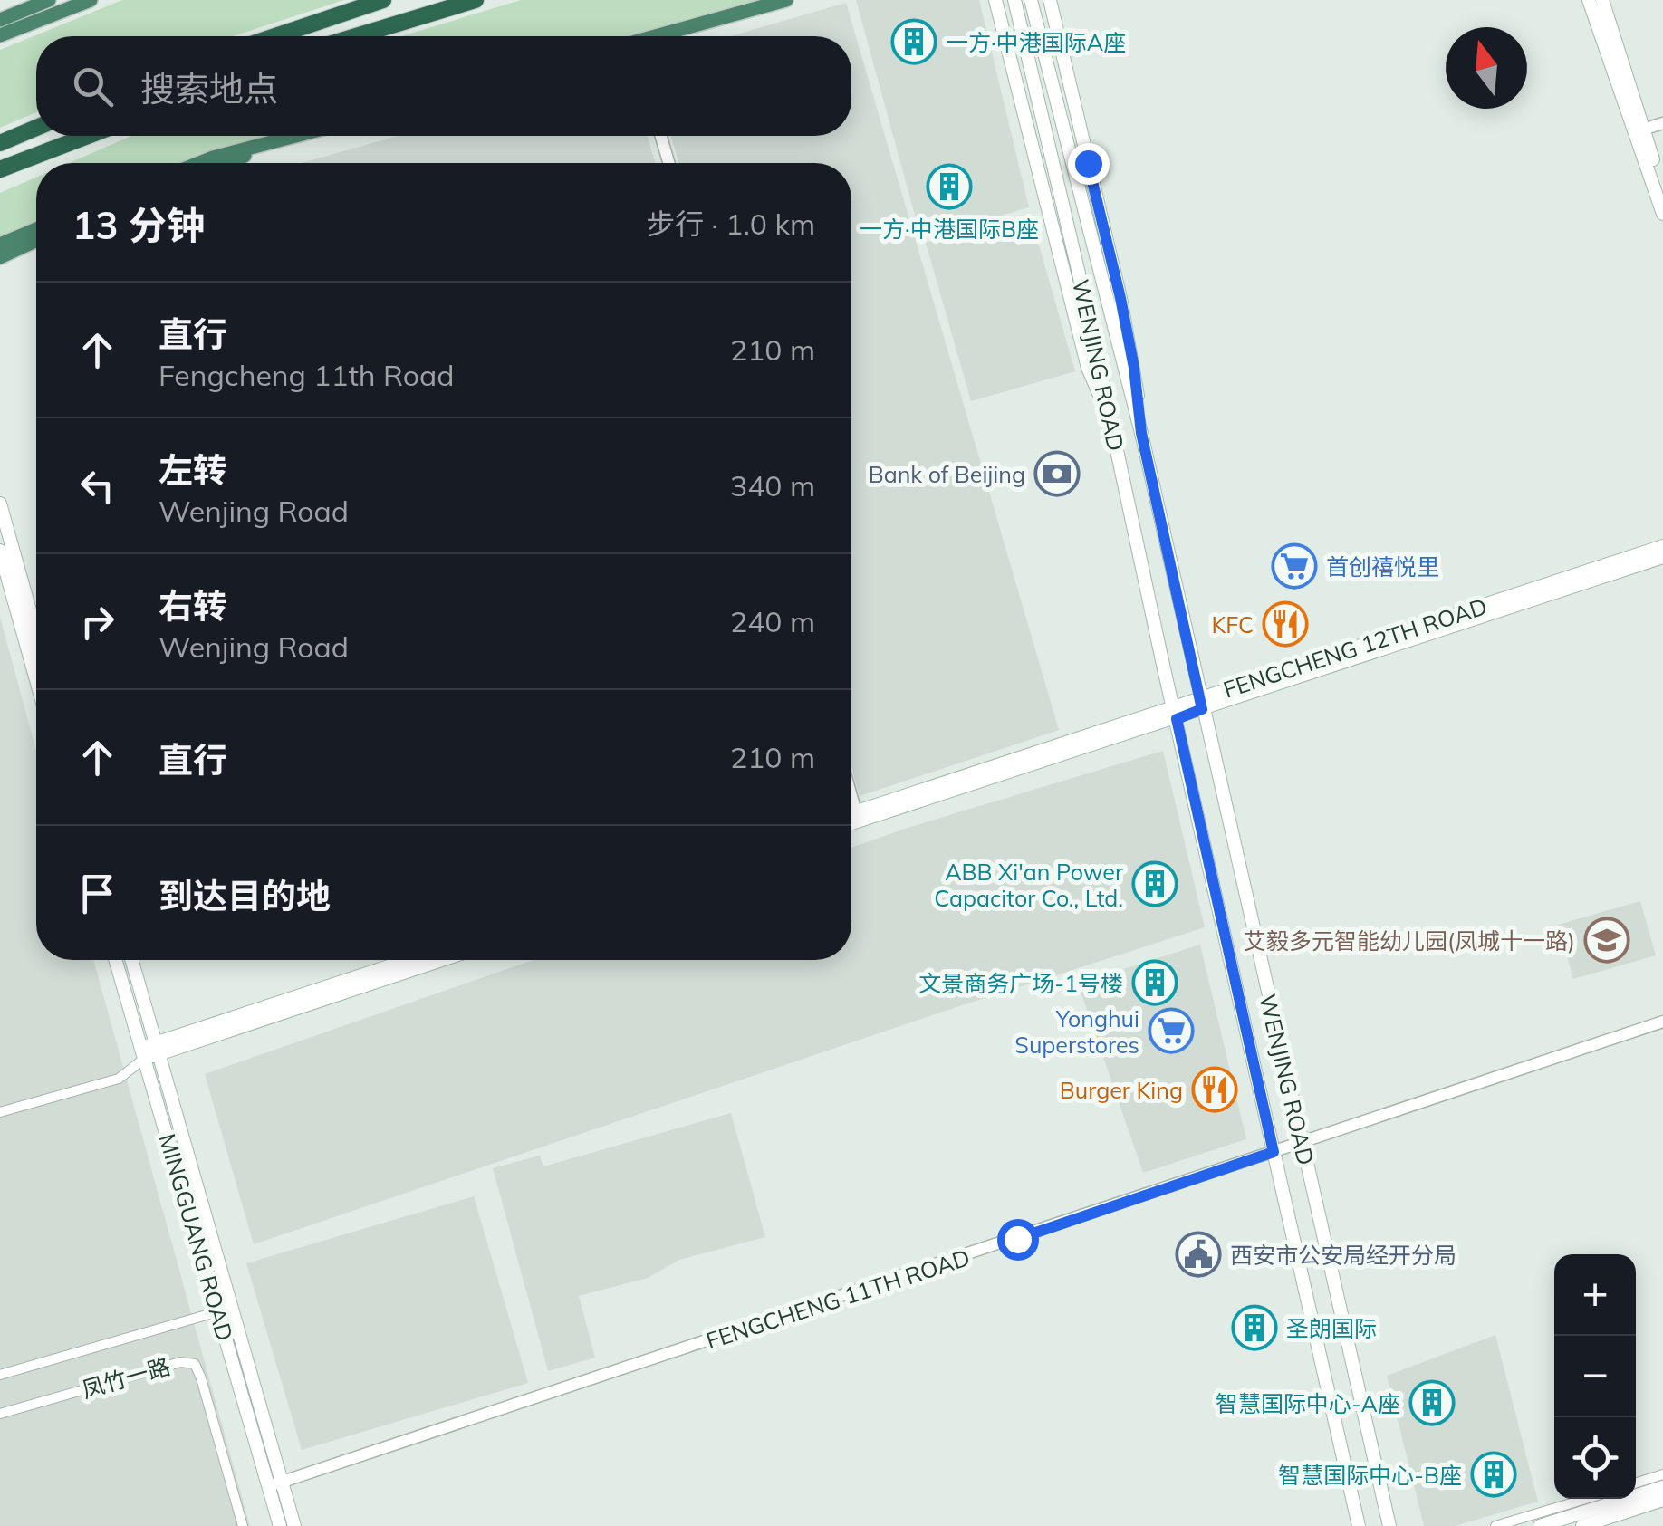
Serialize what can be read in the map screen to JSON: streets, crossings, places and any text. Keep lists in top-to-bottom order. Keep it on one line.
{"streets":{"main road":["WENJING ROAD","FENGCHENG 12TH ROAD","MINGGUANG ROAD"],"street":["FENGCHENG 11TH ROAD","凤竹一路"]},"crossings":[["WENJING ROAD","FENGCHENG 12TH ROAD"],["WENJING ROAD","FENGCHENG 11TH ROAD"],["MINGGUANG ROAD","FENGCHENG 11TH ROAD"]],"places":{"building":["一方·中港国际A座","一方·中港国际B座","ABB Xi'an Power Capacitor Co., Ltd.","文景商务广场-1号楼","圣朗国际","智慧国际中心-A座","智慧国际中心-B座"],"bank":["Bank of Beijing"],"supermarket":["首创禧悦里","Yonghui Superstores"],"restaurant":["KFC","Burger King"],"school or university":["艾毅多元智能幼儿园(凤城十一路)"],"public building":["西安市公安局经开分局"]},"north":"top","page":{"search":"搜索地点","heading":["13 分钟","步行 · 1.0 km"],"list":[["直行","Fengcheng 11th Road","210 m"],["左转","Wenjing Road","340 m"],["右转","Wenjing Road","240 m"],["直行","210 m"],"到达目的地"],"map_buttons":["+","−"]}}
